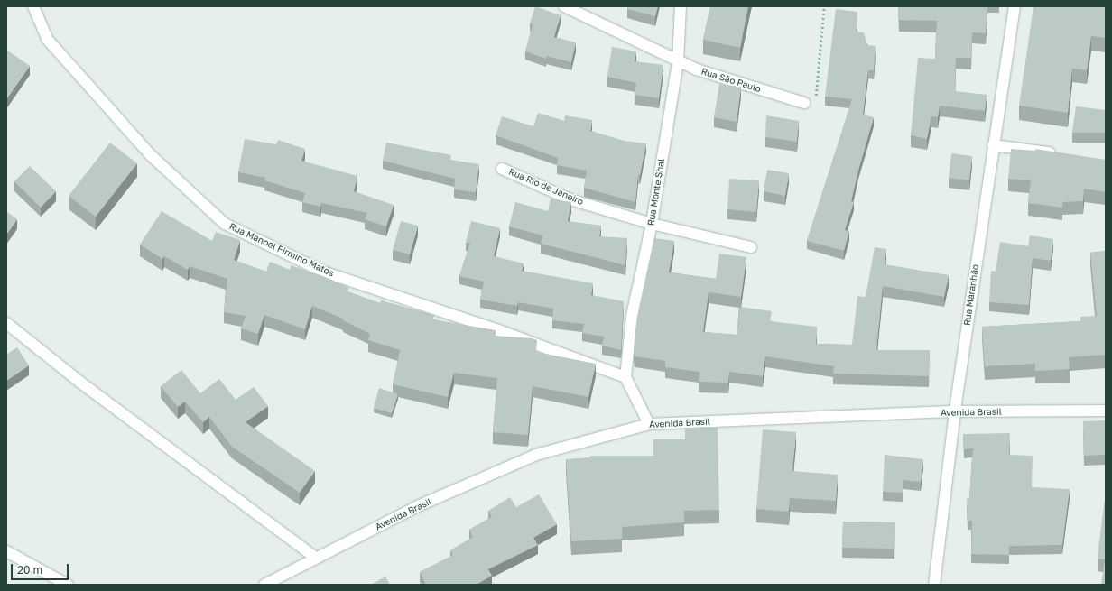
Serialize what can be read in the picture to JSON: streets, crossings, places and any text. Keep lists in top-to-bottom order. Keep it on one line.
{"streets":{"street":["Rua São Paulo","Rua Rio de Janeiro","Rua Monte Shal","Rua Manoel Firmino Matos","Rua Maranhão","Avenida Brasil"]},"crossings":[["Rua São Paulo","Rua Monte Shal"],["Rua Rio de Janeiro","Rua Monte Shal"],["Rua Monte Shal","Rua Manoel Firmino Matos"],["Rua Maranhão","Avenida Brasil"]],"scale_bar":"20 m"}
